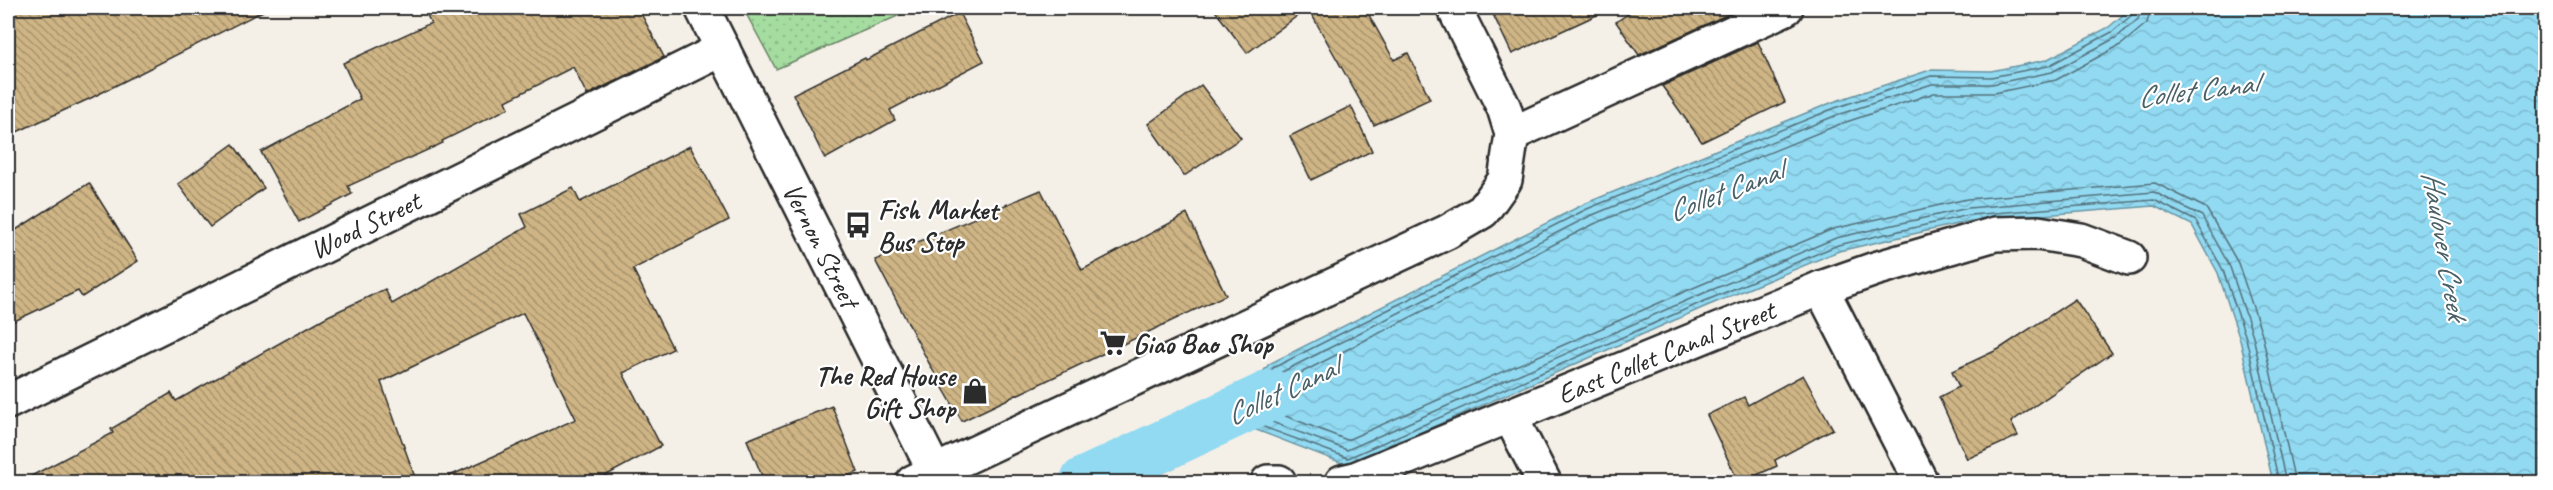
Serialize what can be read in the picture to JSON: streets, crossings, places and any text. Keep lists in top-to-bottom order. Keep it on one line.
{"streets":{"street":["Wood Street","Vernon Street","East Collet Canal Street"]},"crossings":[["Wood Street","Vernon Street"]],"water":["Collet Canal","Haulover Creek"],"places":{"bus stop":["Fish Market Bus Stop"],"supermarket":["Giao Bao Shop"],"shop":["The Red House Gift Shop"]}}
